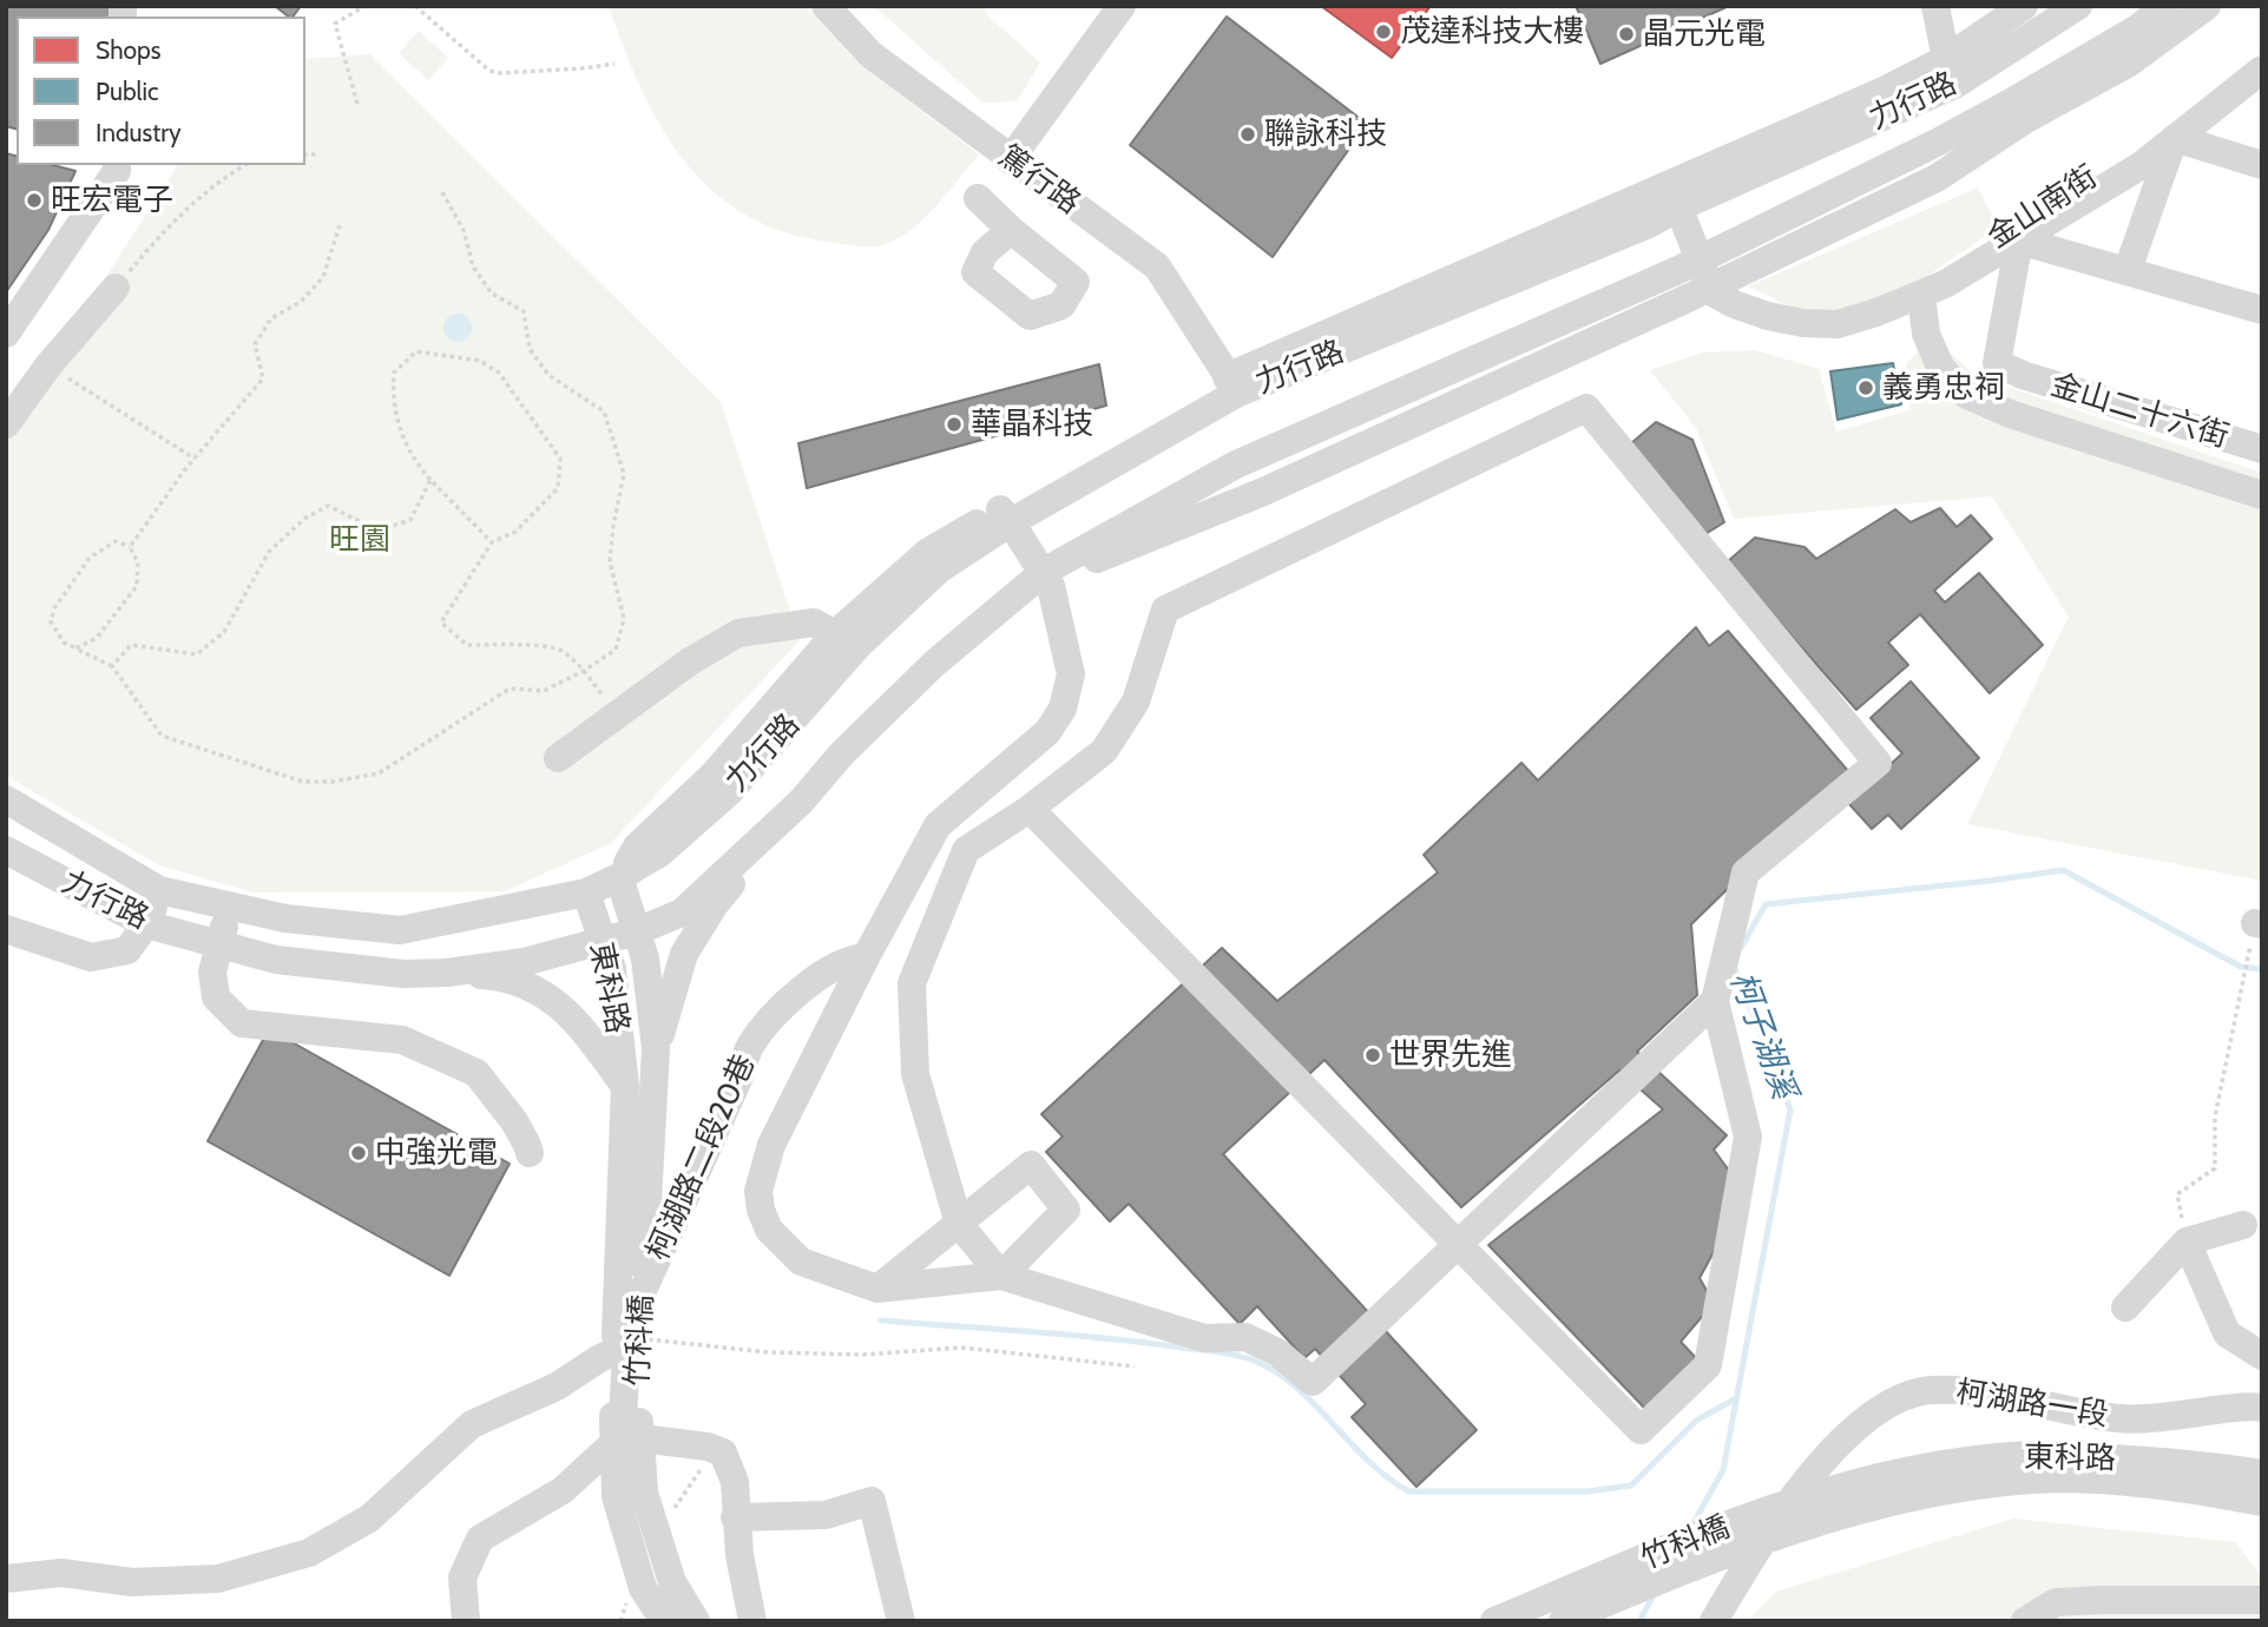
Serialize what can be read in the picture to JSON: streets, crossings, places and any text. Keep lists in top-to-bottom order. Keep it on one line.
{"streets":{"street":["力行路","篤行路","金山南街","金山二十六街","東科路","柯湖路二段20巷","竹科橋","柯湖路一段"]},"crossings":[["力行路","篤行路"],["力行路","金山南街"],["力行路","東科路"],["金山南街","金山二十六街"],["東科路","竹科橋"]],"water":["柯子湖溪"],"parks":["旺園"],"places":["茂達科技大樓","晶元光電","聯詠科技","旺宏電子","義勇忠祠","華晶科技","世界先進","中強光電"],"legend":["Shops","Public","Industry"]}
